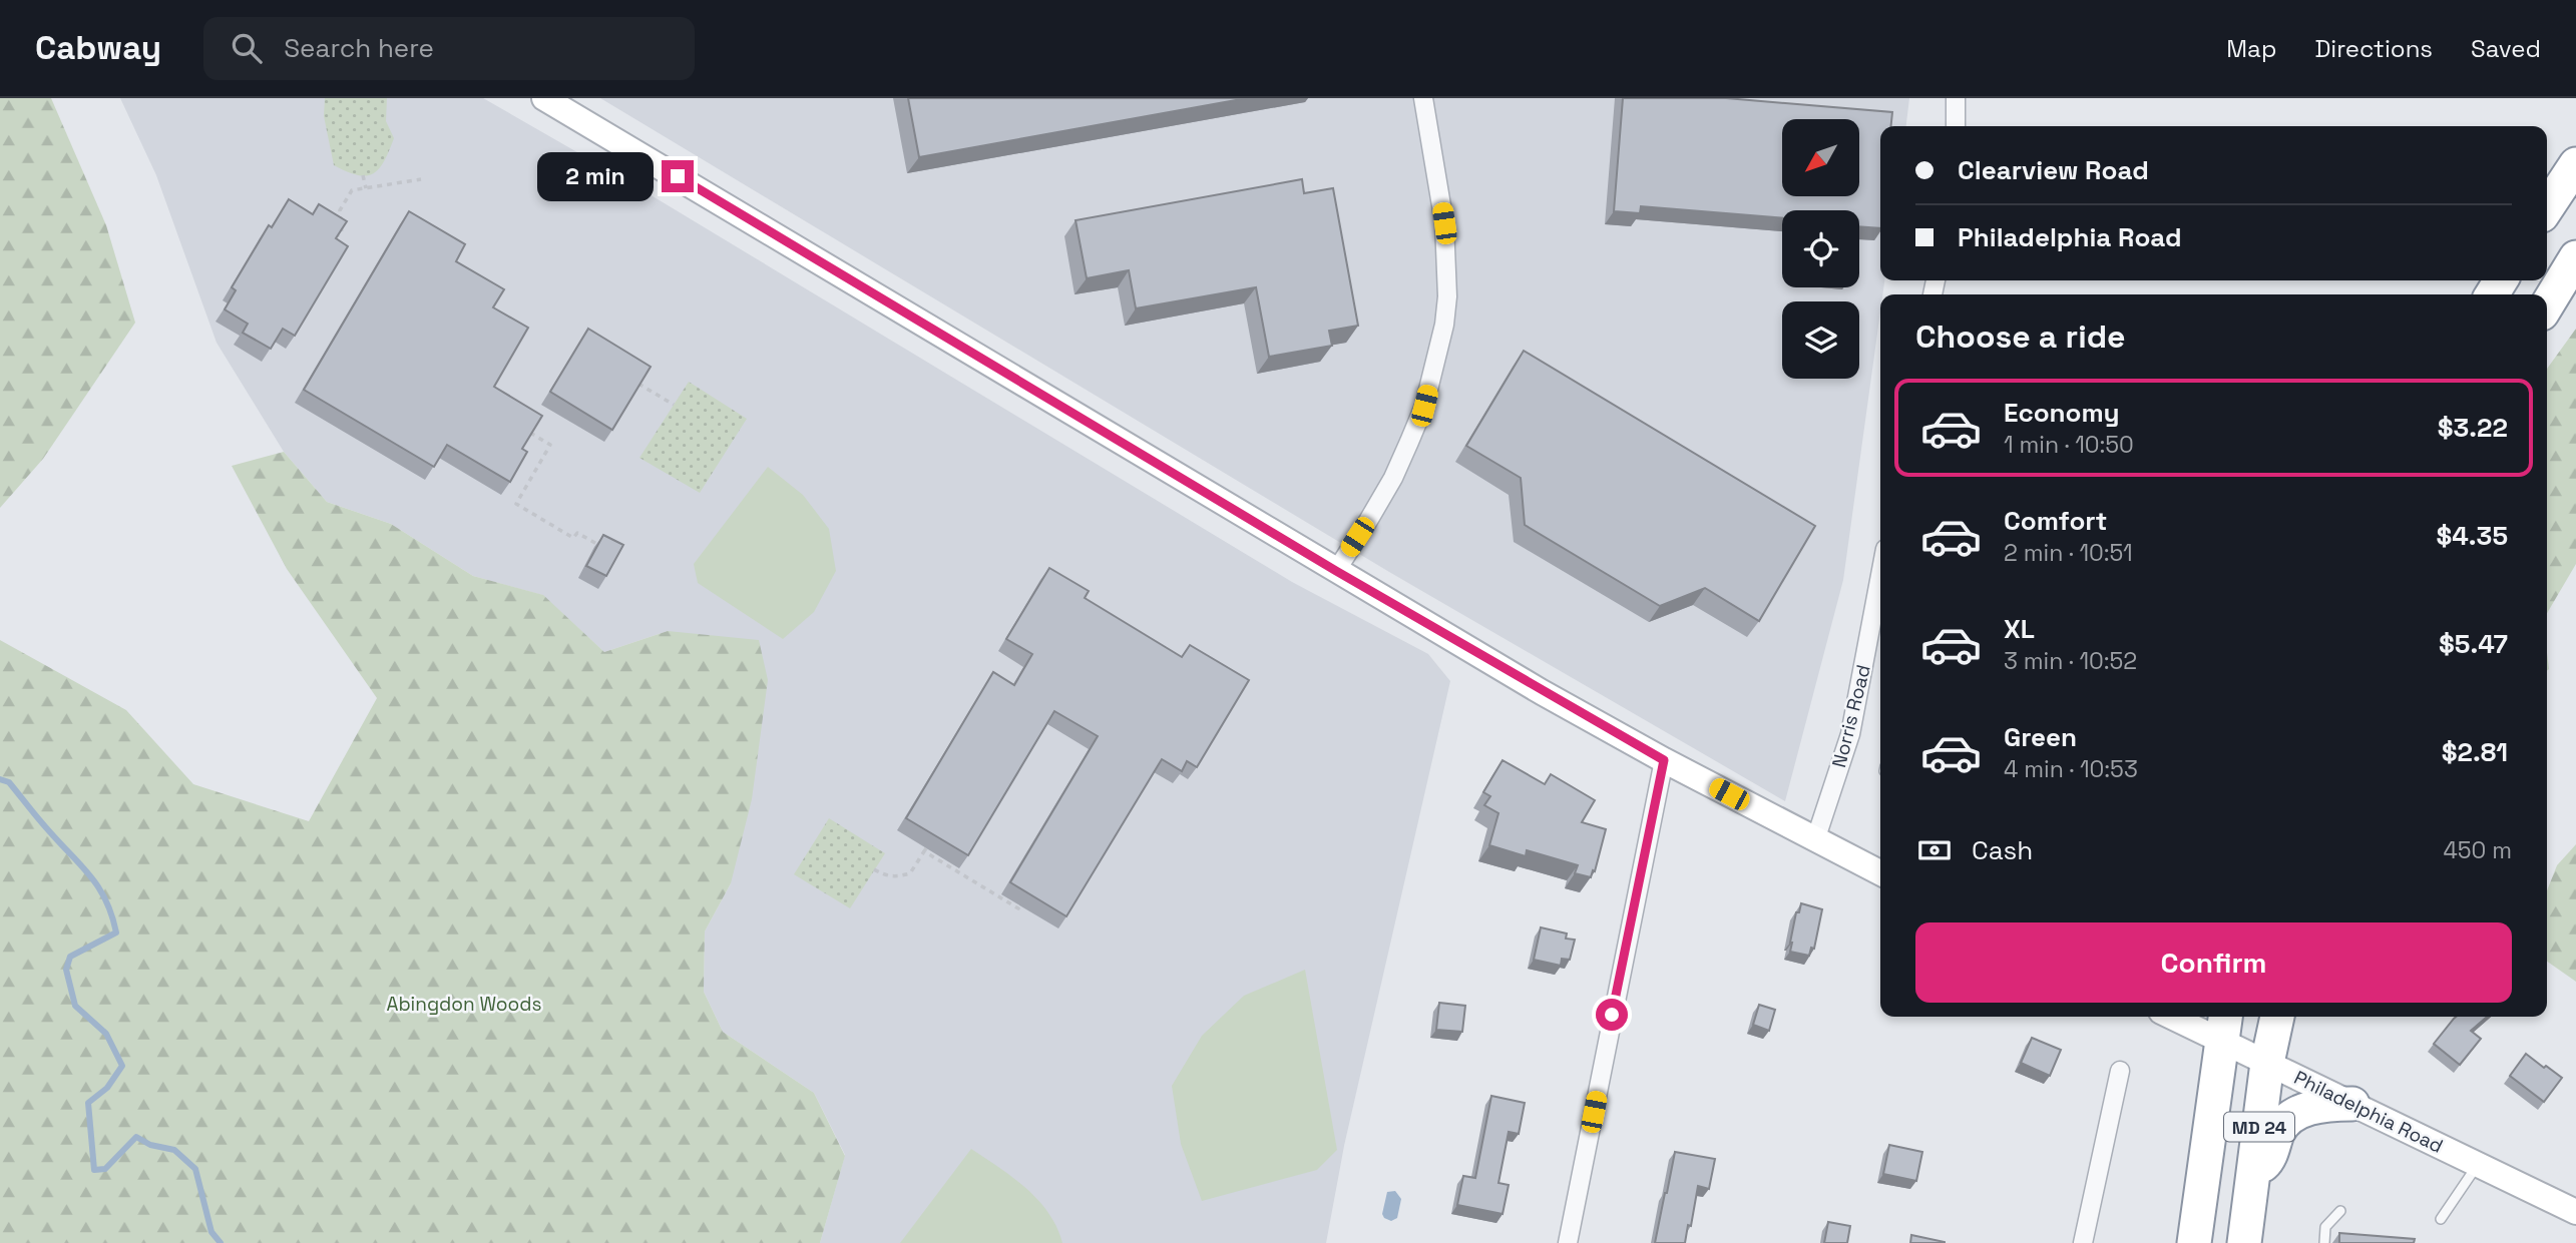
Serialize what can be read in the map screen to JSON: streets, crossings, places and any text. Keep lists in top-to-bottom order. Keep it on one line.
{"streets":{"highway":["MD 24"],"main road":["Philadelphia Road"],"street":["Norris Road"]},"crossings":[["Philadelphia Road","MD 24"]],"parks":["Abingdon Woods"],"north":"bottom left","page":{"header":"Cabway","search":"Search here","nav":["Map","Directions","Saved"],"banner":["Clearview Road","Philadelphia Road"],"bubble":"2 min","heading":"Choose a ride","list":[{"name":"Economy","note":"1 min · 10:50","value":"$3.22"},{"name":"Comfort","note":"2 min · 10:51","value":"$4.35"},{"name":"XL","note":"3 min · 10:52","value":"$5.47"},{"name":"Green","note":"4 min · 10:53","value":"$2.81"}],"pay":["Cash","450 m"],"buttons":"Confirm"}}
